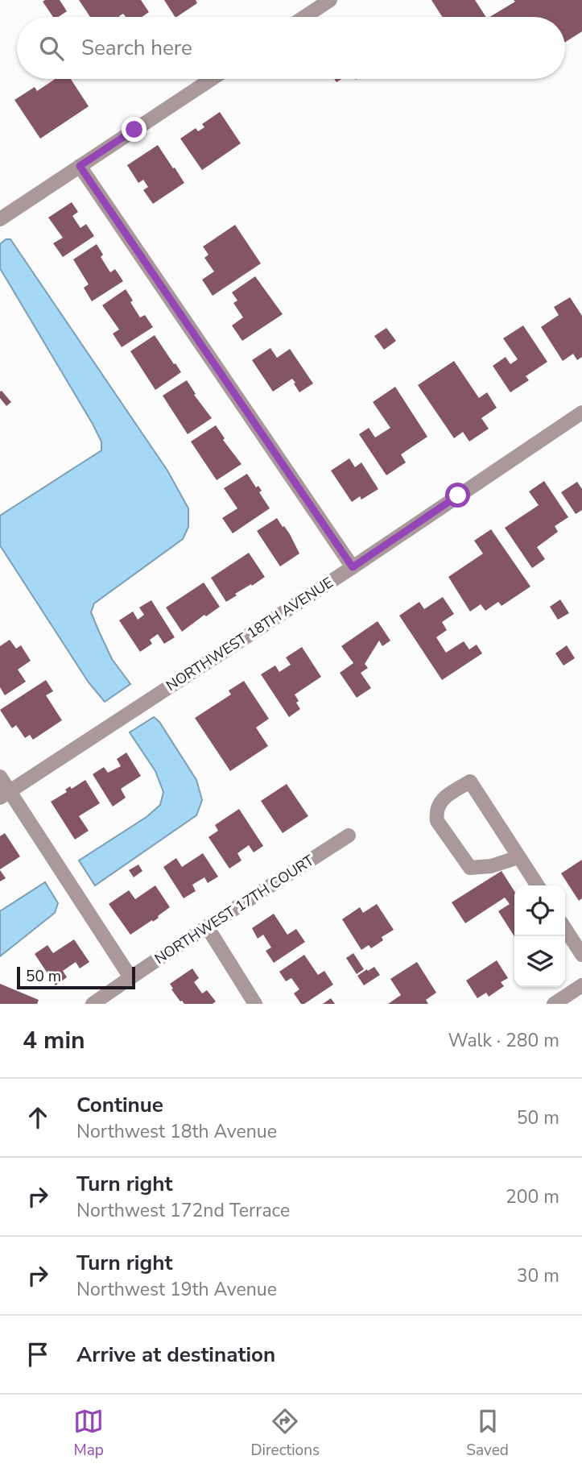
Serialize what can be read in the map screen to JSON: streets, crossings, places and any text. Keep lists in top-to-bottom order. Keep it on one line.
{"streets":{"street":["NORTHWEST 18TH AVENUE","NORTHWEST 17TH COURT"]},"scale_bar":"50 m","page":{"search":"Search here","scale":"50 m","heading":["4 min","Walk · 280 m"],"list":[["Continue","Northwest 18th Avenue","50 m"],["Turn right","Northwest 172nd Terrace","200 m"],["Turn right","Northwest 19th Avenue","30 m"],"Arrive at destination"],"nav":["Map","Directions","Saved"]}}
